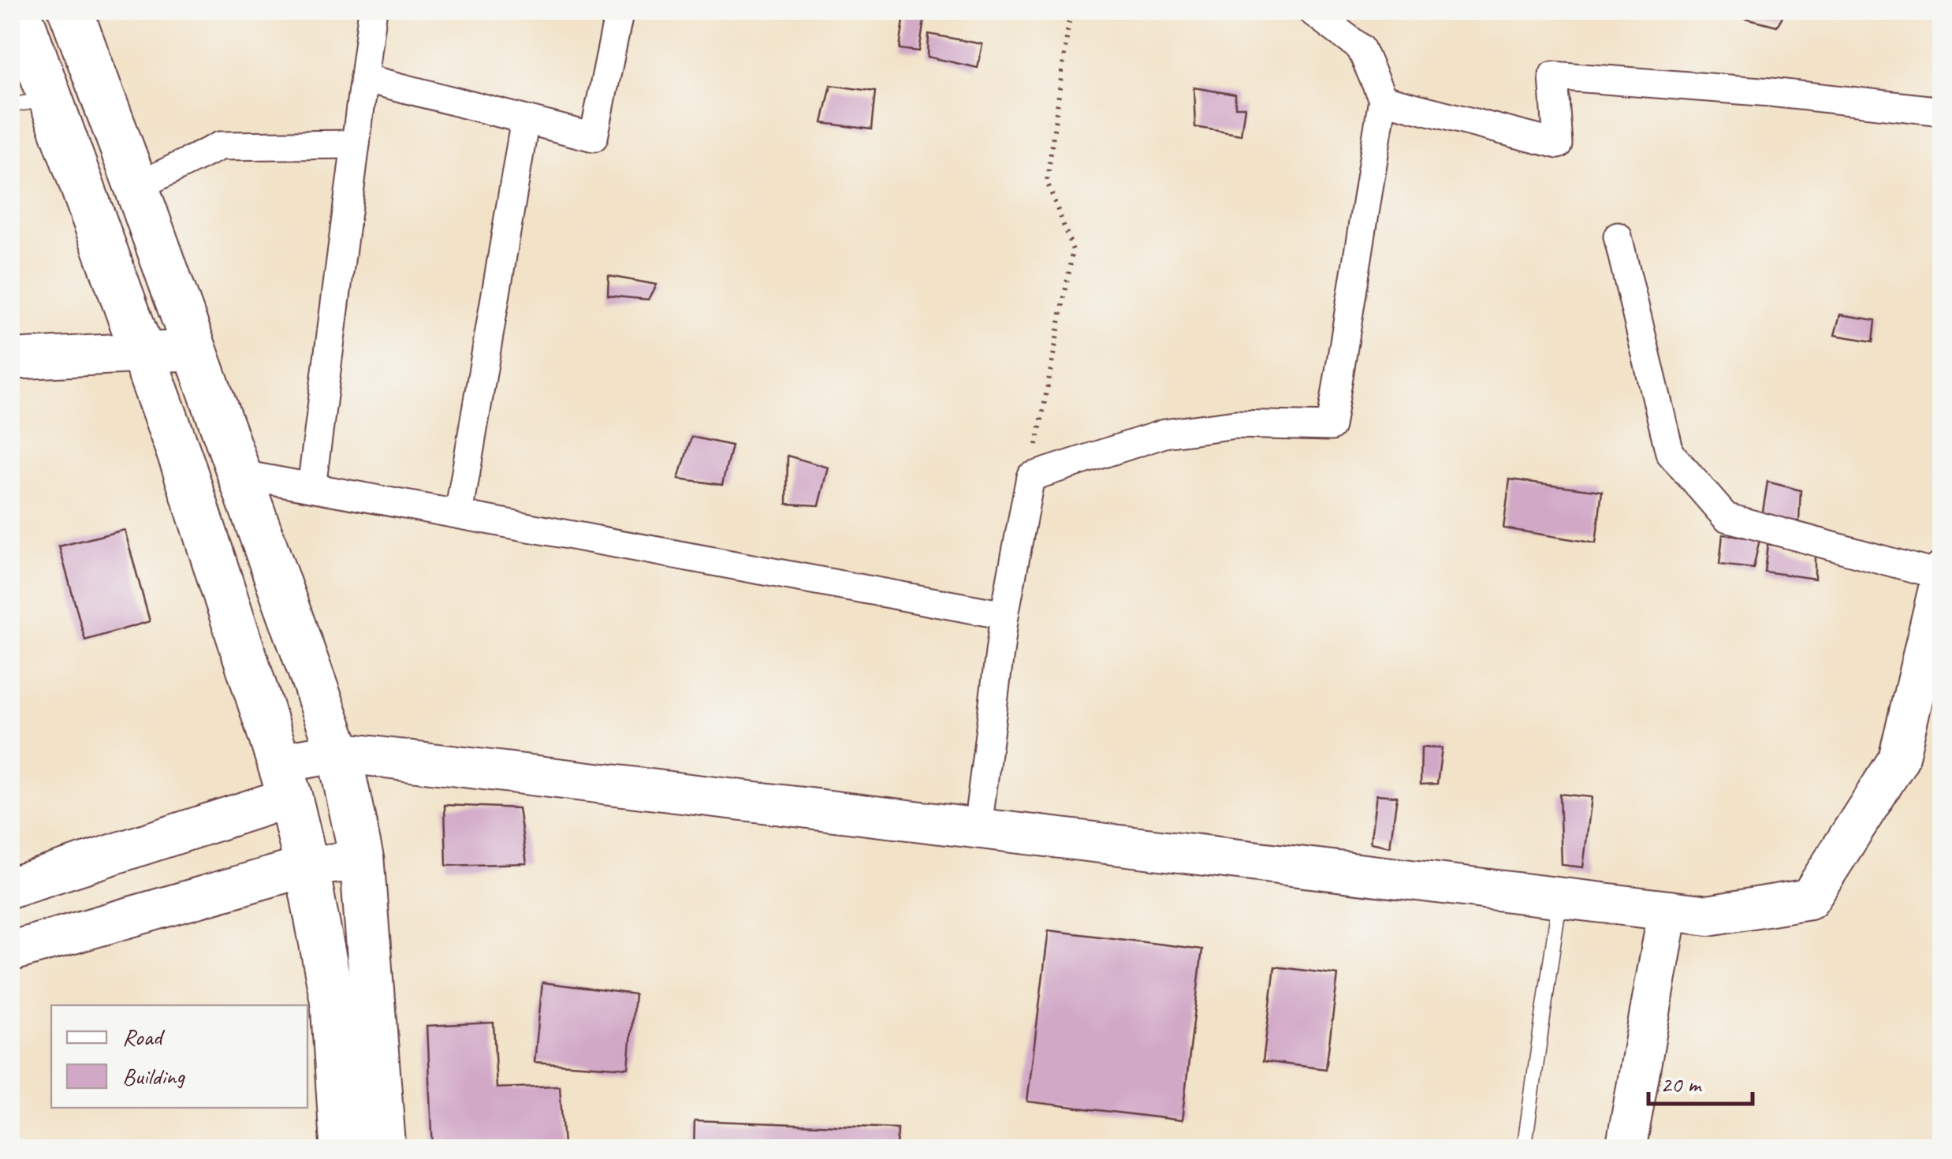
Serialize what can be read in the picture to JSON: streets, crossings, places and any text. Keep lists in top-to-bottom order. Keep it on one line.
{"legend":["Road","Building"],"scale_bar":"20 m"}
